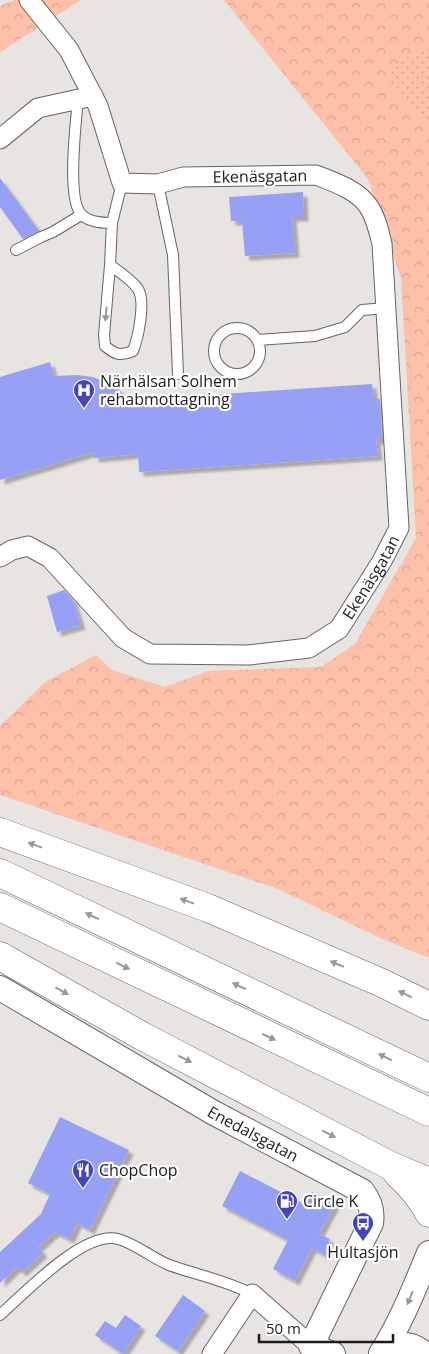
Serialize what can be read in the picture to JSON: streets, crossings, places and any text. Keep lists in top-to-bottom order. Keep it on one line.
{"streets":{"street":["Ekenäsgatan","Enedalsgatan"]},"places":{"hospital":["Närhälsan Solhem rehabmottagning"],"restaurant":["ChopChop"],"fuel station":["Circle K"],"bus stop":["Hultasjön"]},"scale_bar":"50 m"}
